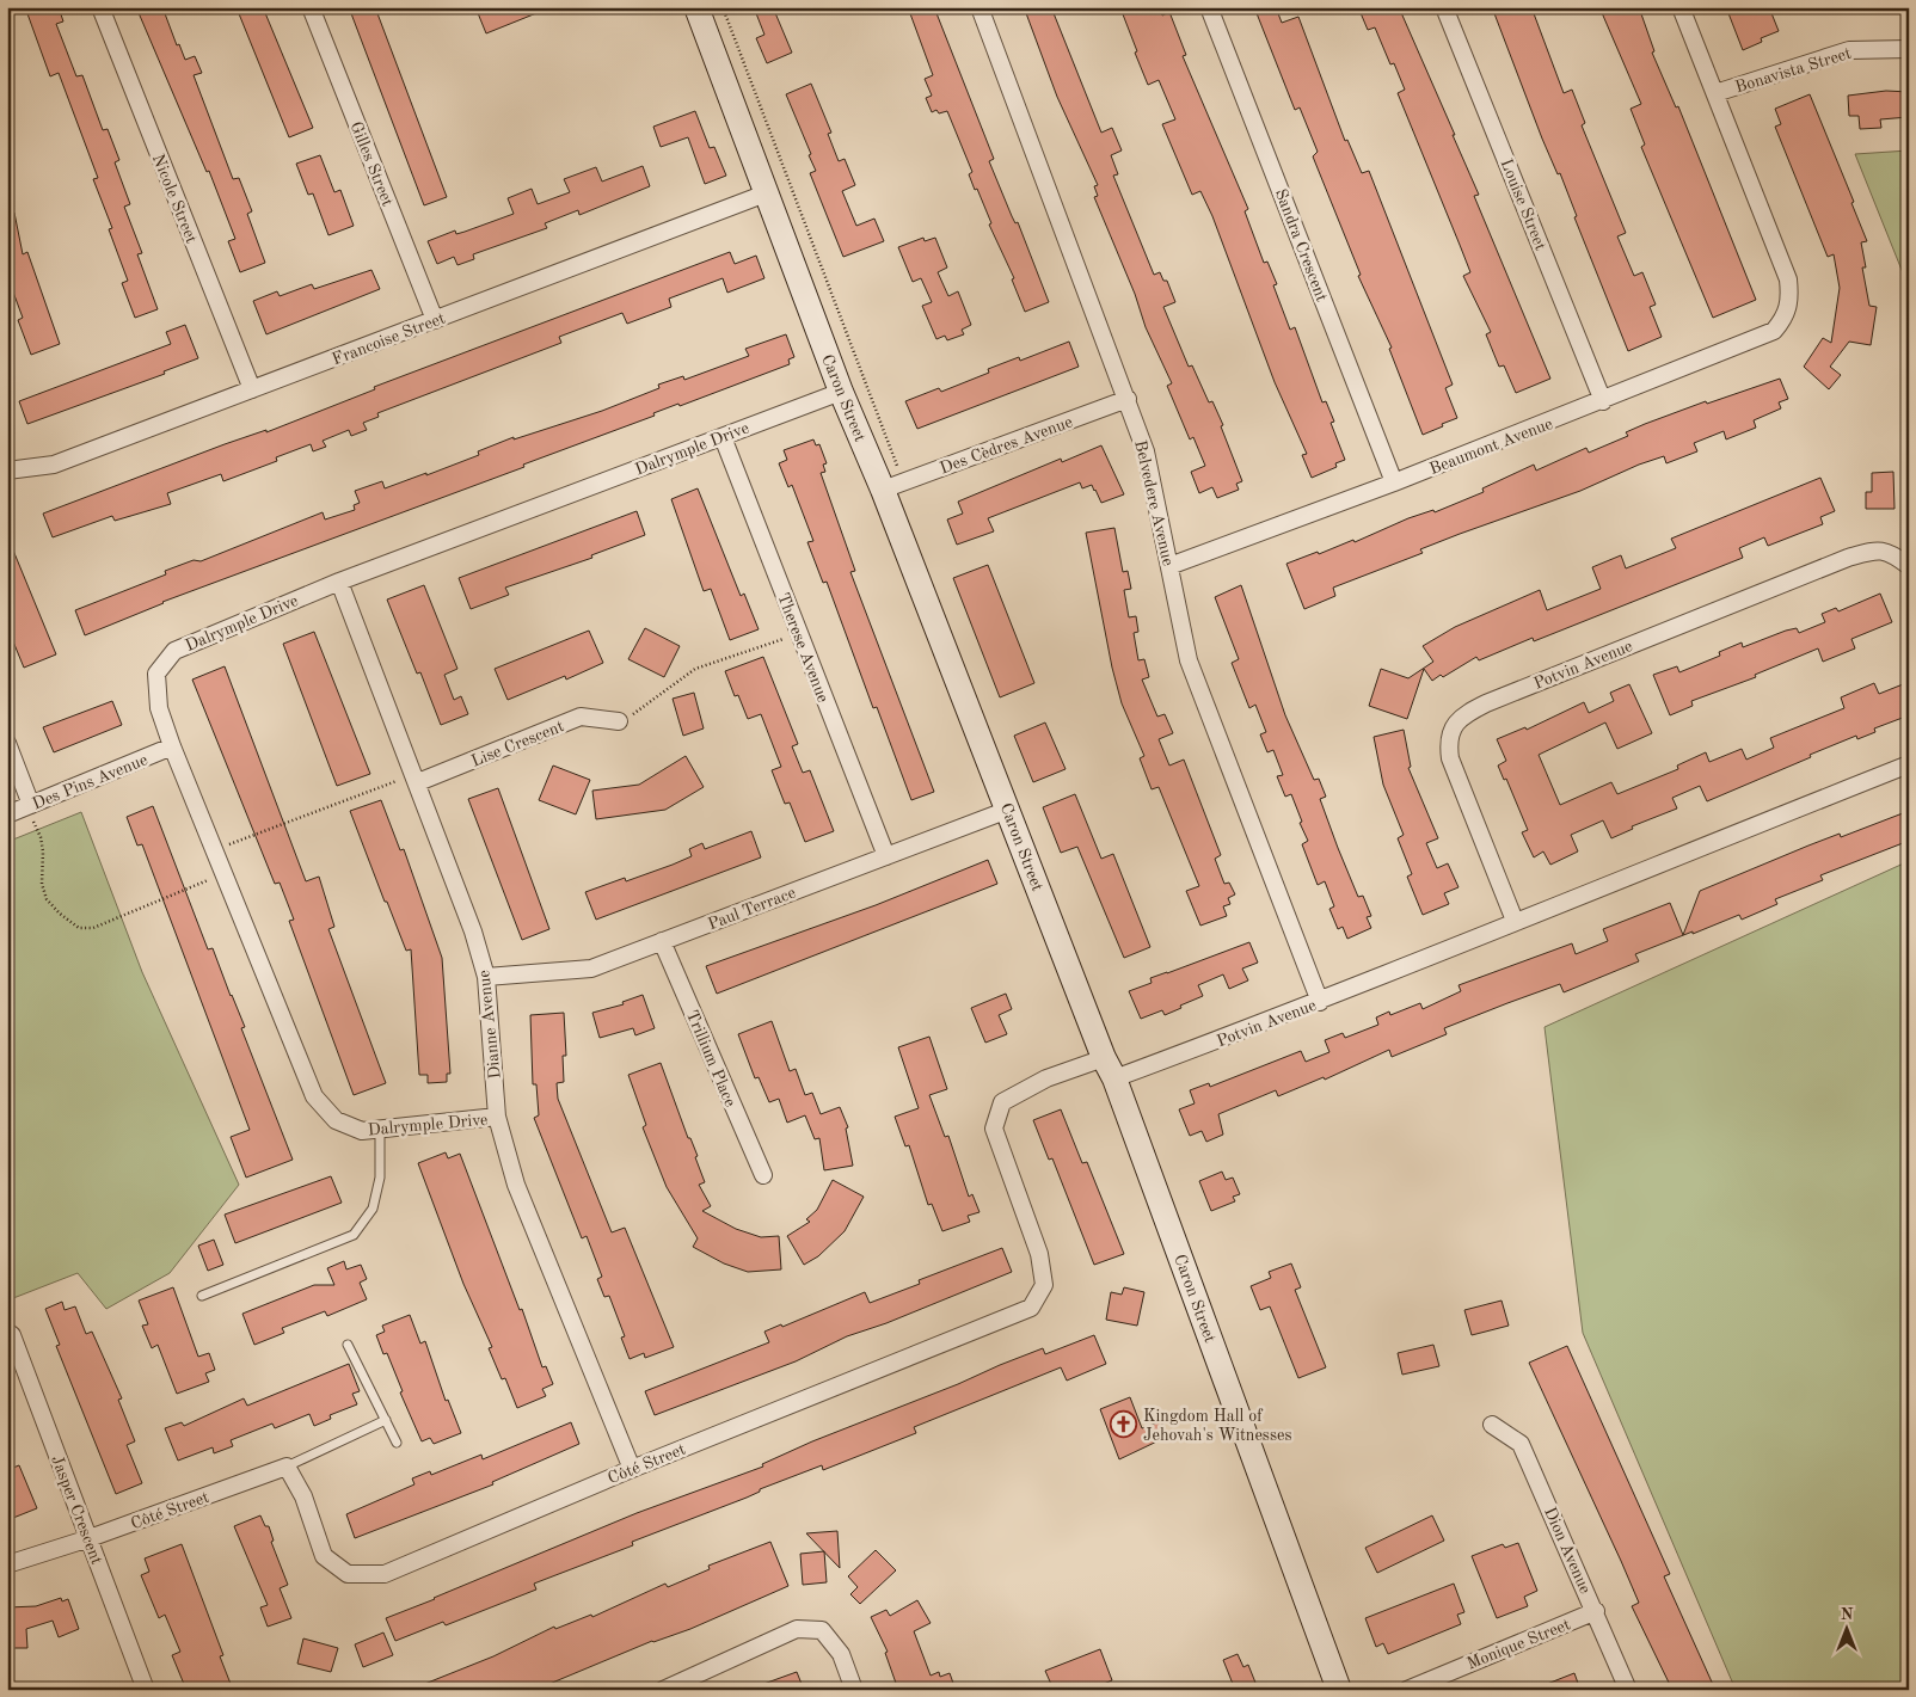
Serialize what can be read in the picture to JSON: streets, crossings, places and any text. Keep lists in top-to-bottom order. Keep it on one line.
{"streets":{"street":["Bonavista Street","Gilles Street","Nicole Street","Louise Street","Sandra Crescent","Francoise Street","Caron Street","Des Cèdres Avenue","Beaumont Avenue","Dalrymple Drive","Belvedere Avenue","Therese Avenue","Potvin Avenue","Lise Crescent","Des Pins Avenue","Paul Terrace","Dianne Avenue","Trillium Place","Côté Street","Jasper Crescent","Dion Avenue","Monique Street"]},"crossings":[["Bonavista Street","Beaumont Avenue"],["Gilles Street","Francoise Street"],["Nicole Street","Francoise Street"],["Louise Street","Beaumont Avenue"],["Sandra Crescent","Beaumont Avenue"],["Francoise Street","Caron Street"],["Caron Street","Des Cèdres Avenue"],["Caron Street","Dalrymple Drive"],["Caron Street","Potvin Avenue"],["Caron Street","Paul Terrace"],["Caron Street","Côté Street"],["Des Cèdres Avenue","Belvedere Avenue"],["Beaumont Avenue","Belvedere Avenue"],["Dalrymple Drive","Therese Avenue"],["Dalrymple Drive","Des Pins Avenue"],["Dalrymple Drive","Dianne Avenue"],["Belvedere Avenue","Potvin Avenue"],["Therese Avenue","Paul Terrace"],["Potvin Avenue","Côté Street"],["Lise Crescent","Dianne Avenue"],["Paul Terrace","Dianne Avenue"],["Paul Terrace","Trillium Place"],["Dianne Avenue","Côté Street"],["Côté Street","Jasper Crescent"],["Dion Avenue","Monique Street"]],"places":{"church":["Kingdom Hall of Jehovah's Witnesses"]},"north":"top"}
